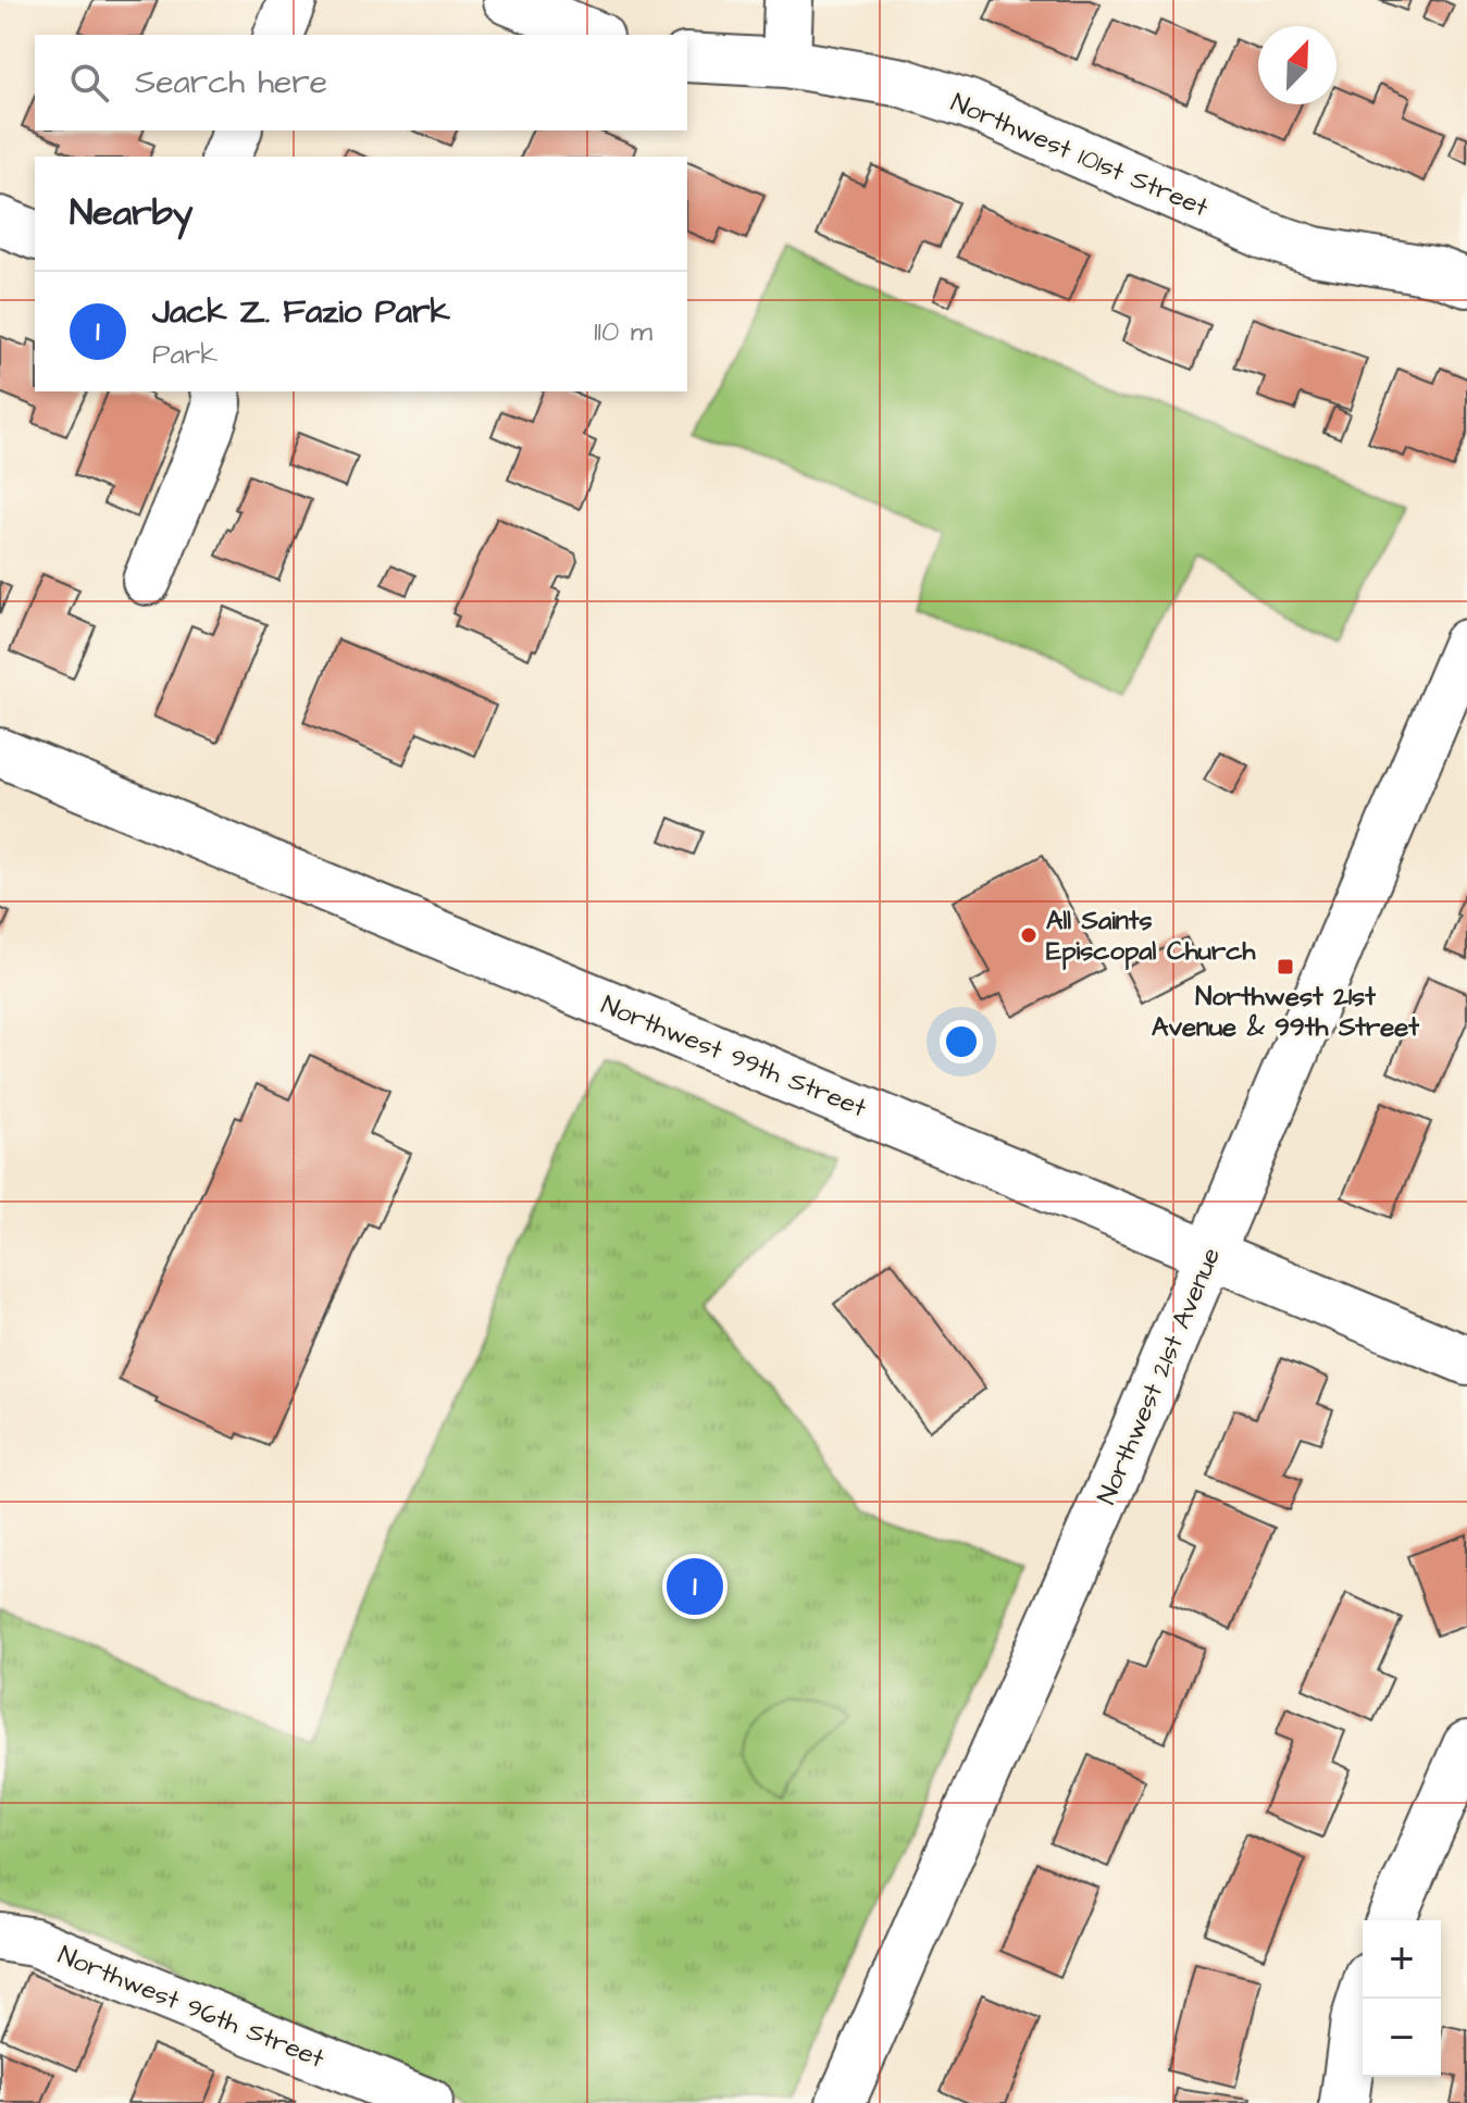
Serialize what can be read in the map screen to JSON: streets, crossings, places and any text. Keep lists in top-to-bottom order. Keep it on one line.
{"streets":{"street":["Northwest 101st Street","Northwest 99th Street","Northwest 21st Avenue","Northwest 96th Street"]},"crossings":[["Northwest 99th Street","Northwest 21st Avenue"]],"places":{"other":["All Saints Episcopal Church"],"transit":["Northwest 21st Avenue & 99th Street"]},"north":"top right","page":{"search":"Search here","heading":"Nearby","list":[{"mark":"1","name":"Jack Z. Fazio Park","note":"Park","value":"110 m"}],"pins":"1","map_buttons":["+","−"]}}
